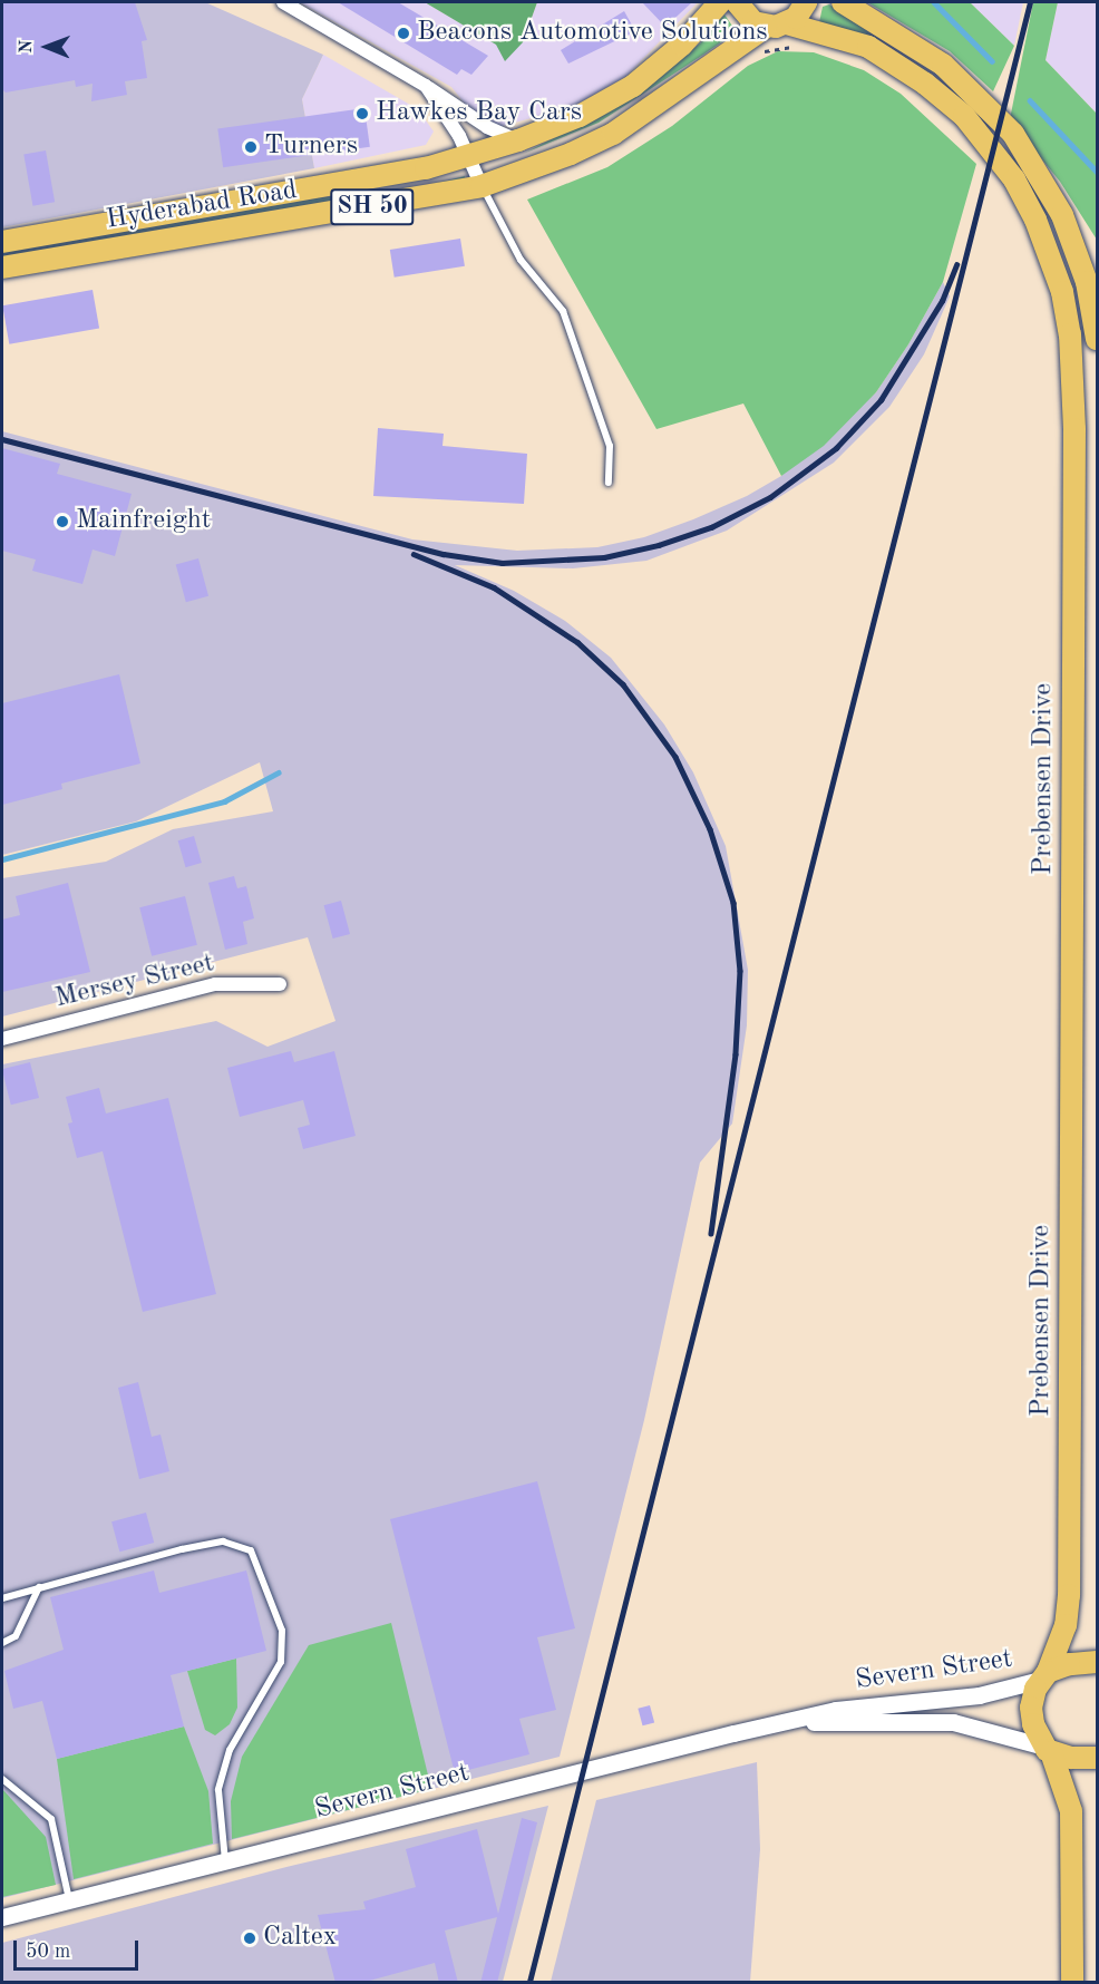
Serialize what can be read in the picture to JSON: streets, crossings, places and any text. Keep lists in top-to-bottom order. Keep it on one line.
{"streets":{"main road":["Hyderabad Road","SH 50","Prebensen Drive"],"street":["Mersey Street","Severn Street"]},"crossings":[["Hyderabad Road","SH 50"],["Hyderabad Road","Prebensen Drive"],["SH 50","Prebensen Drive"],["Prebensen Drive","Severn Street"]],"places":["Beacons Automotive Solutions","Hawkes Bay Cars","Turners","Mainfreight","Caltex"],"scale_bar":"50 m","north":"left"}
